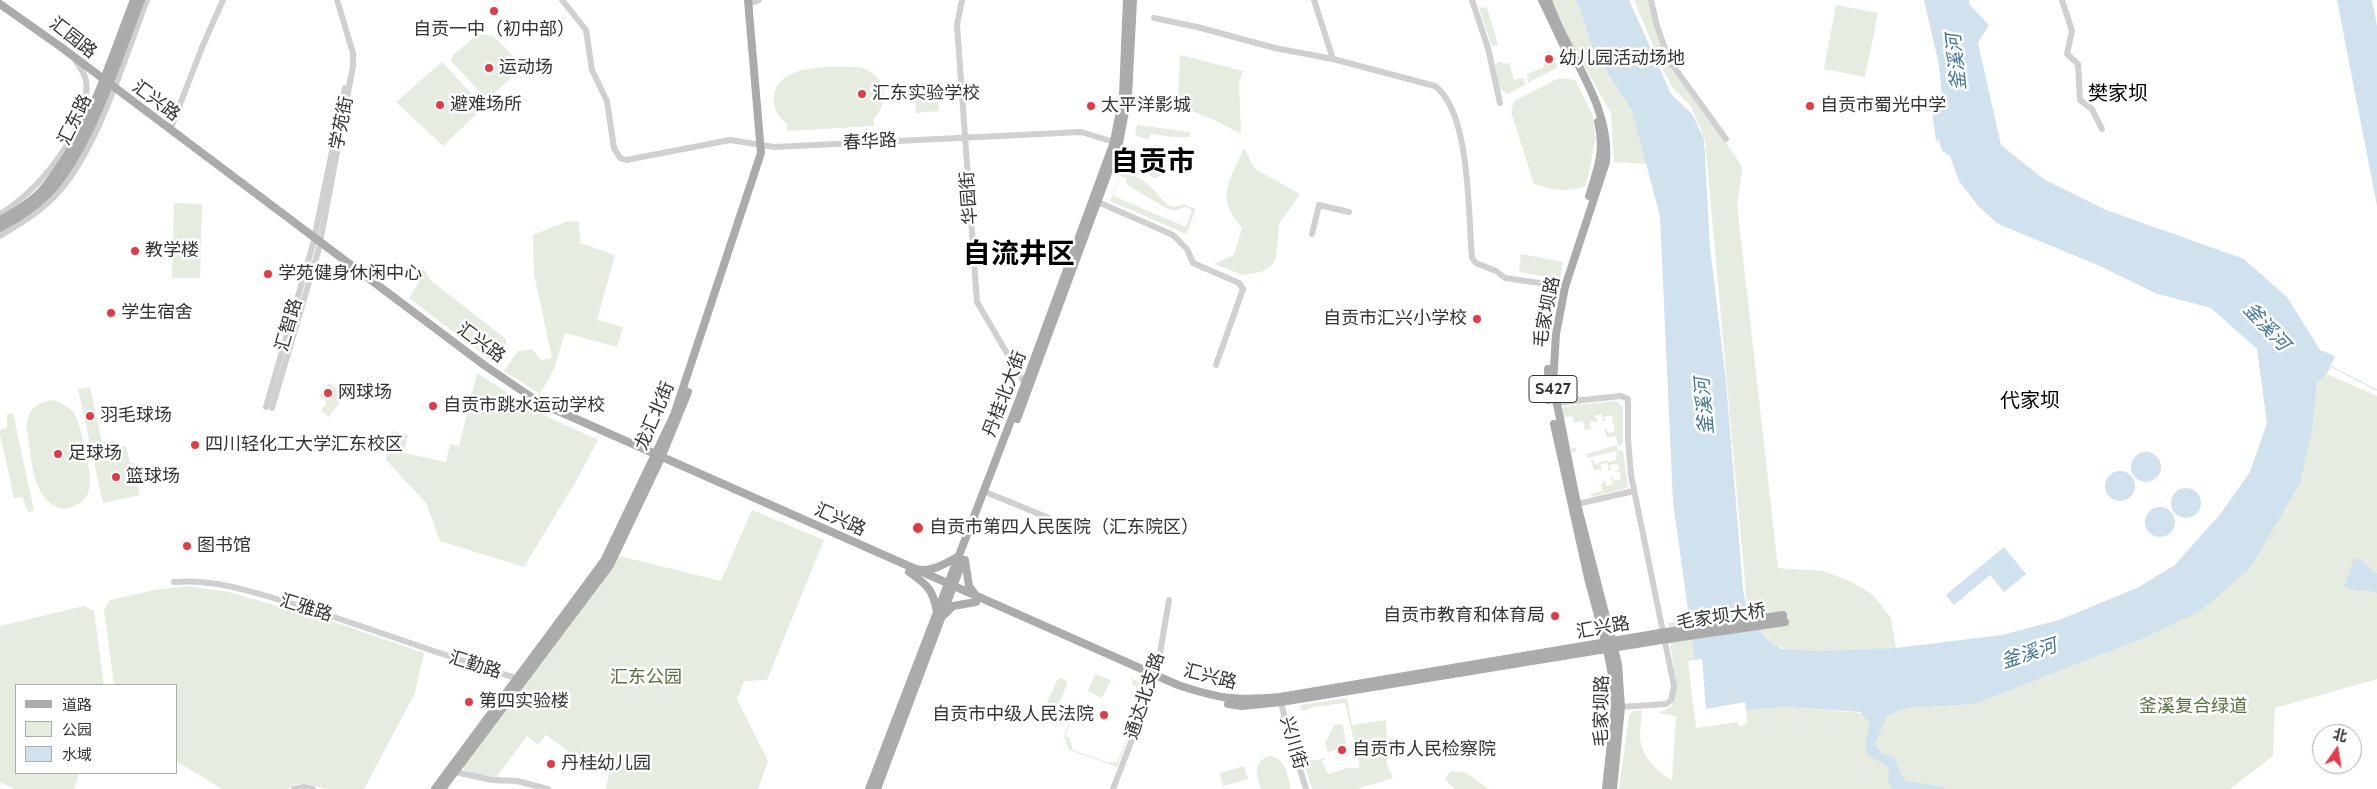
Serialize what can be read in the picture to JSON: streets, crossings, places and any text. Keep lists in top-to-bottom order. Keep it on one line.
{"streets":{"main road":["汇园路","汇兴路","汇东路","毛家坝路","S427","丹桂北大街","龙汇北街","毛家坝大桥"],"street":["学苑街","春华路","华园街","汇智路","汇雅路","汇勤路","通达北支路","兴川街"]},"crossings":[["汇园路","汇兴路"],["汇园路","汇东路"],["汇兴路","汇东路"],["汇兴路","学苑街"],["汇兴路","毛家坝路"],["汇兴路","汇智路"],["汇兴路","丹桂北大街"],["汇兴路","龙汇北街"],["汇兴路","毛家坝大桥"],["汇兴路","通达北支路"],["汇兴路","兴川街"],["学苑街","汇智路"],["春华路","华园街"],["春华路","丹桂北大街"],["春华路","龙汇北街"],["华园街","丹桂北大街"],["龙汇北街","汇勤路"],["汇雅路","汇勤路"]],"districts":["樊家坝","自贡市","自流井区","代家坝"],"water":["釜溪河"],"parks":["汇东公园","釜溪复合绿道"],"places":["自贡一中（初中部）","幼儿园活动场地","运动场","汇东实验学校","避难场所","太平洋影城","自贡市蜀光中学","教学楼","学苑健身休闲中心","学生宿舍","自贡市汇兴小学校","网球场","自贡市跳水运动学校","羽毛球场","四川轻化工大学汇东校区","足球场","篮球场","自贡市第四人民医院（汇东院区）","图书馆","自贡市教育和体育局","第四实验楼","自贡市中级人民法院","自贡市人民检察院","丹桂幼儿园"],"legend":["道路","公园","水域"],"north":"top"}
